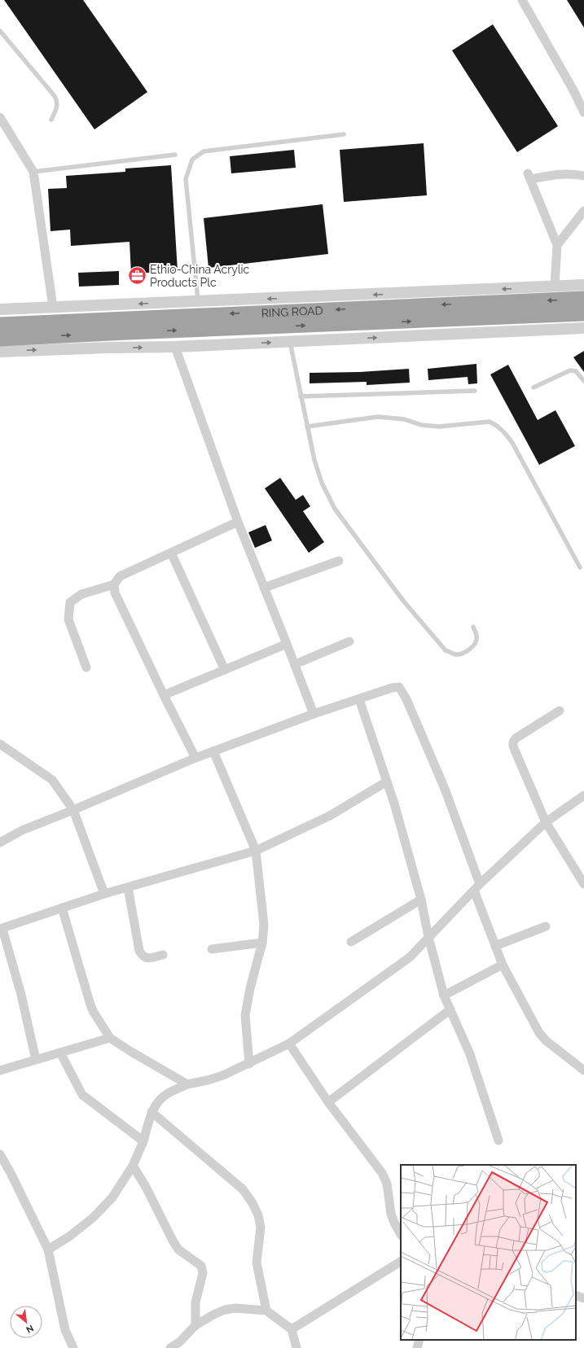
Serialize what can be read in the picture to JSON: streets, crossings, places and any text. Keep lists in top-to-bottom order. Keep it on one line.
{"streets":{"highway":["RING ROAD"]},"places":{"office":["Ethio-China Acrylic Products Plc"]},"north":"bottom right"}
